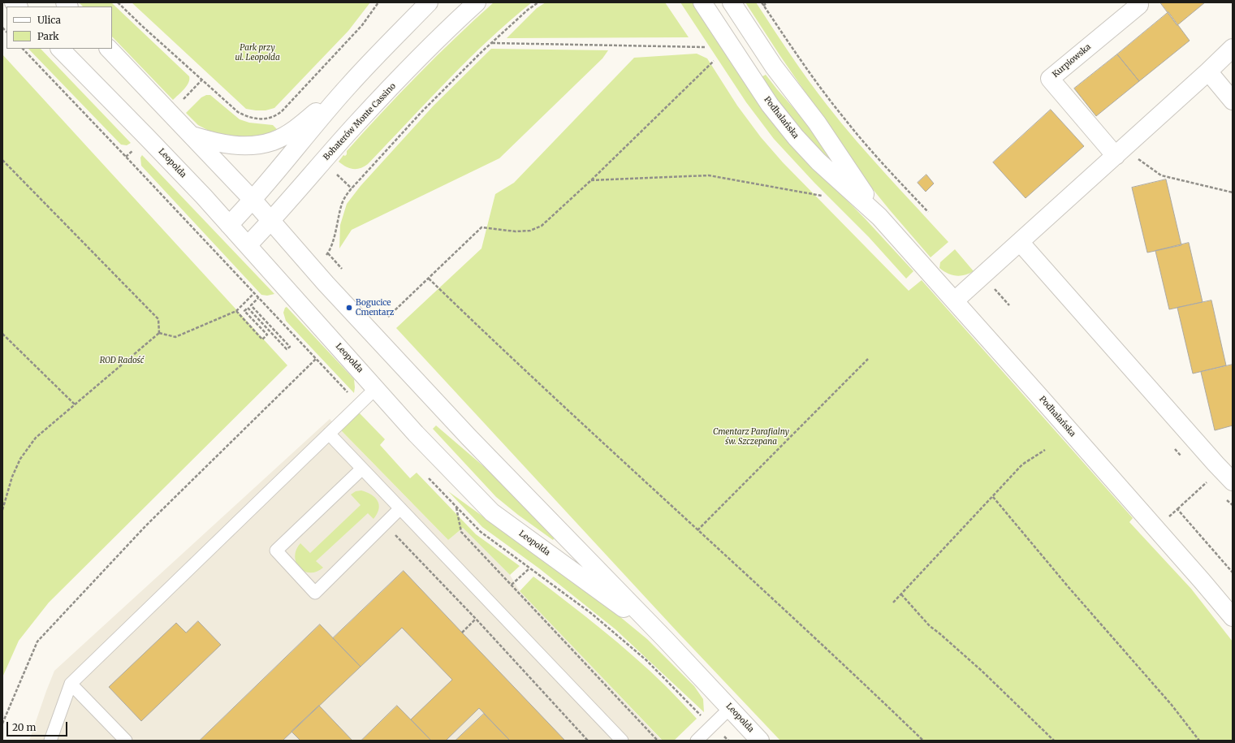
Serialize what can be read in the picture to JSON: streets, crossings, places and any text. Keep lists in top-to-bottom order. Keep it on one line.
{"streets":{"street":["Kurpiowska","Podhalańska","Bohaterów Monte Cassino","Leopolda"]},"crossings":[["Bohaterów Monte Cassino","Leopolda"]],"parks":["Park przy ul. Leopolda","ROD Radość","Cmentarz Parafialny św. Szczepana"],"places":["Bogucice Cmentarz"],"legend":["Ulica","Park"],"scale_bar":"20 m"}
